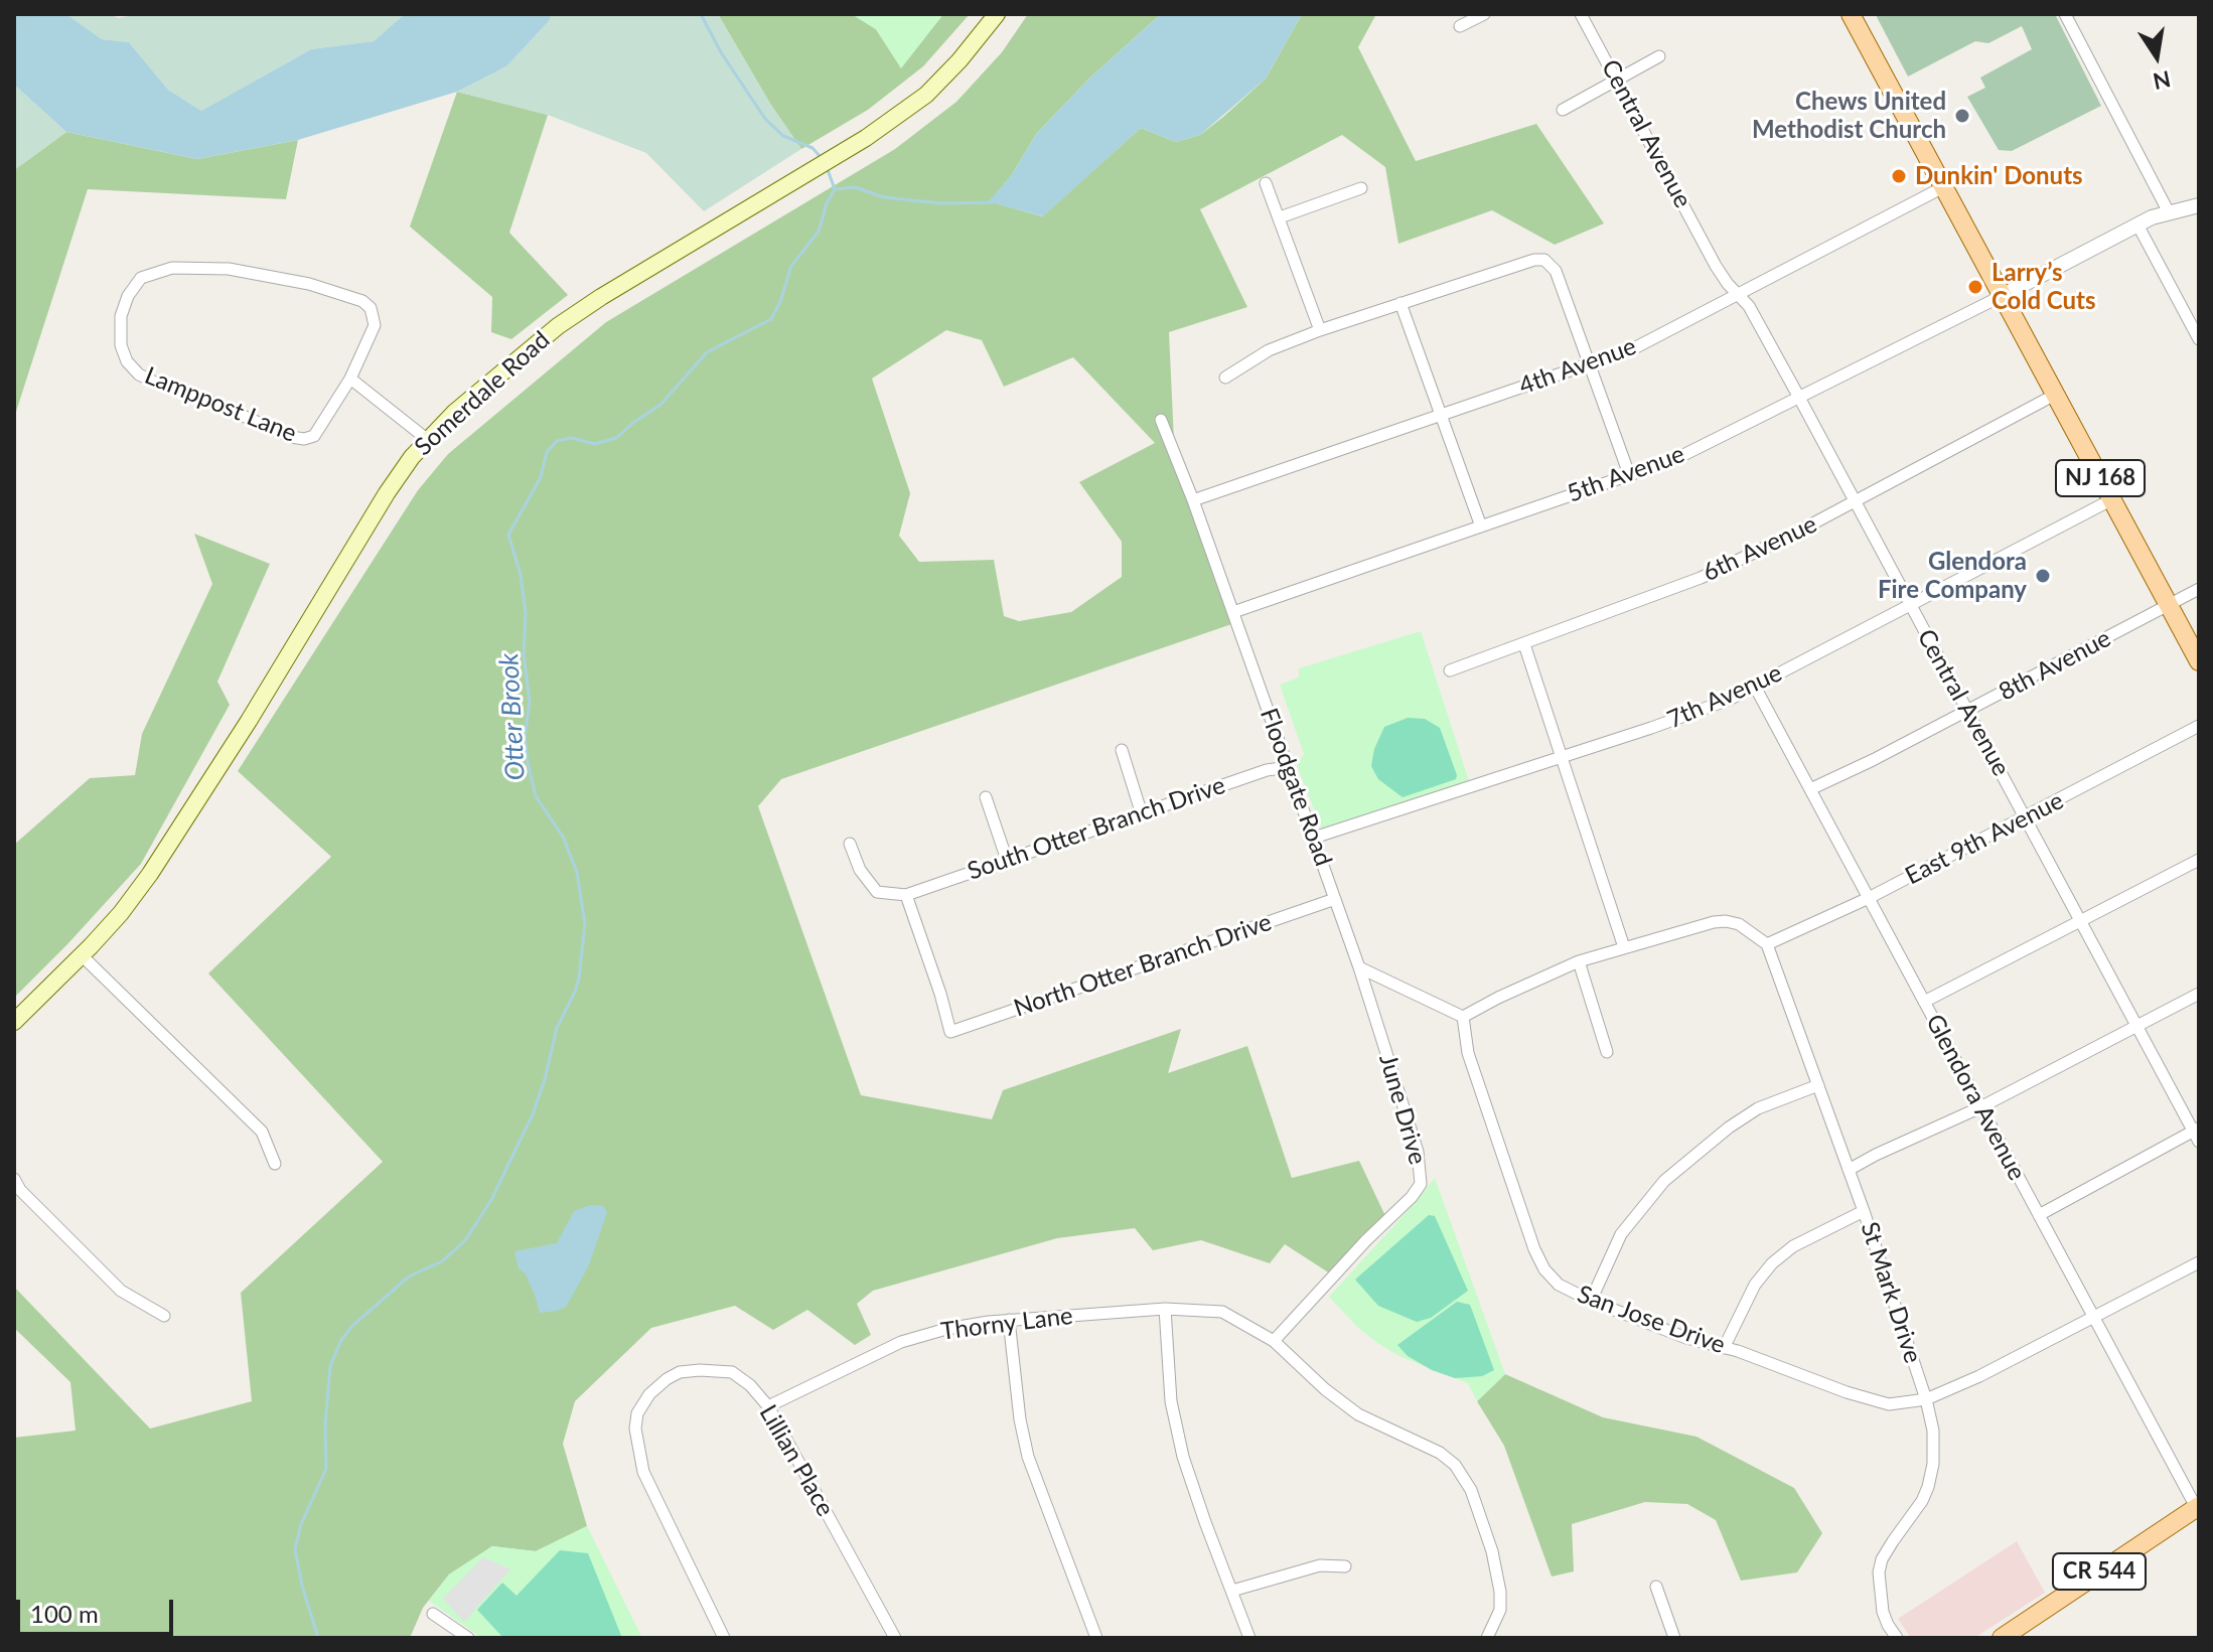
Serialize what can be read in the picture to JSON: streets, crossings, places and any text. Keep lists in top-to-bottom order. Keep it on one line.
{"streets":{"main road":["Somerdale Road","NJ 168","CR 544"],"street":["Central Avenue","4th Avenue","Lamppost Lane","5th Avenue","6th Avenue","8th Avenue","7th Avenue","Floodgate Road","South Otter Branch Drive","East 9th Avenue","North Otter Branch Drive","Glendora Avenue","June Drive","St Mark Drive","San Jose Drive","Thorny Lane","Lillian Place"]},"crossings":[["Central Avenue","4th Avenue"],["Central Avenue","5th Avenue"],["Central Avenue","6th Avenue"],["Central Avenue","8th Avenue"],["Central Avenue","7th Avenue"],["Central Avenue","East 9th Avenue"],["4th Avenue","NJ 168"],["4th Avenue","Floodgate Road"],["5th Avenue","NJ 168"],["5th Avenue","Floodgate Road"],["NJ 168","6th Avenue"],["NJ 168","8th Avenue"],["NJ 168","7th Avenue"],["8th Avenue","Glendora Avenue"],["7th Avenue","Floodgate Road"],["7th Avenue","Glendora Avenue"],["Floodgate Road","South Otter Branch Drive"],["Floodgate Road","North Otter Branch Drive"],["Floodgate Road","June Drive"],["South Otter Branch Drive","North Otter Branch Drive"],["East 9th Avenue","Glendora Avenue"],["East 9th Avenue","St Mark Drive"],["Glendora Avenue","San Jose Drive"],["Glendora Avenue","CR 544"],["June Drive","Thorny Lane"],["St Mark Drive","San Jose Drive"],["Thorny Lane","Lillian Place"]],"water":["Otter Brook"],"places":["Chews United Methodist Church","Dunkin' Donuts","Larry’s Cold Cuts","Glendora Fire Company"],"scale_bar":"100 m","north":"bottom"}
